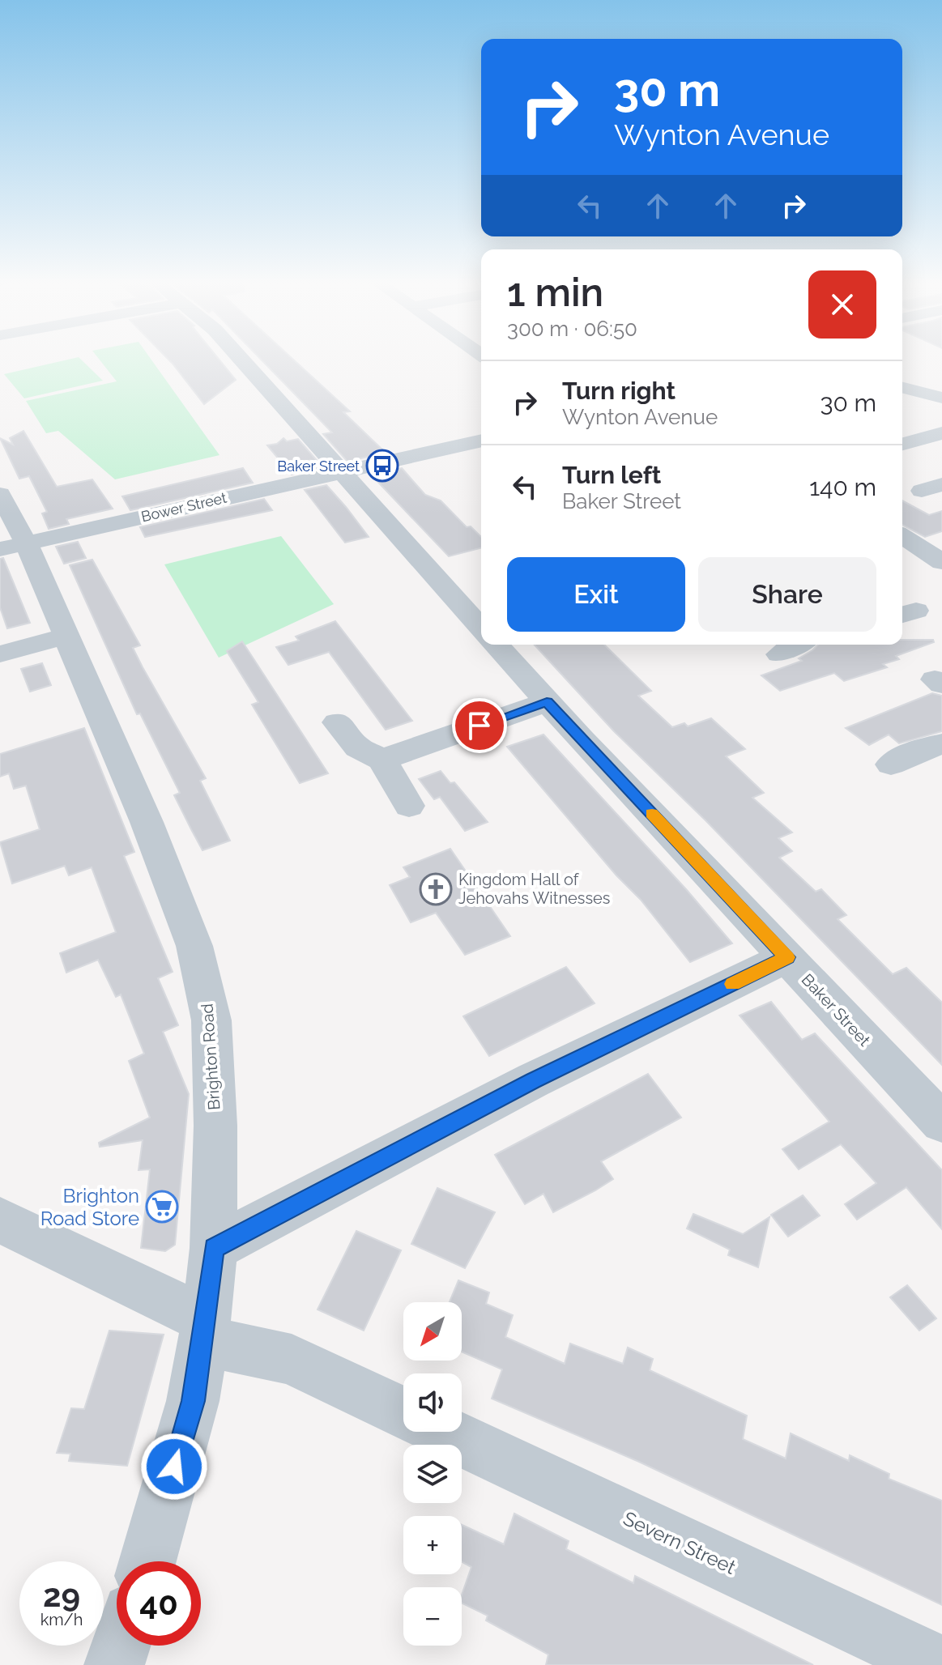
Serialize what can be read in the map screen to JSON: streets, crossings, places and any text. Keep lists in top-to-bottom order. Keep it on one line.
{"streets":{"street":["Bower Street","Baker Street","Brighton Road","Severn Street"]},"crossings":[["Bower Street","Brighton Road"]],"places":{"bus stop":["Baker Street"],"church":["Kingdom Hall of Jehovahs Witnesses"],"supermarket":["Brighton Road Store"]},"north":"bottom left","page":{"turn":["30 m","Wynton Avenue"],"heading":["1 min","300 m · 06:50"],"list":[{"name":"Turn right","note":"Wynton Avenue","value":"30 m"},{"name":"Turn left","note":"Baker Street","value":"140 m"}],"buttons":["Exit","Share"],"map_buttons":["+","−"],"speed":"29 km/h","limit":"40"}}
